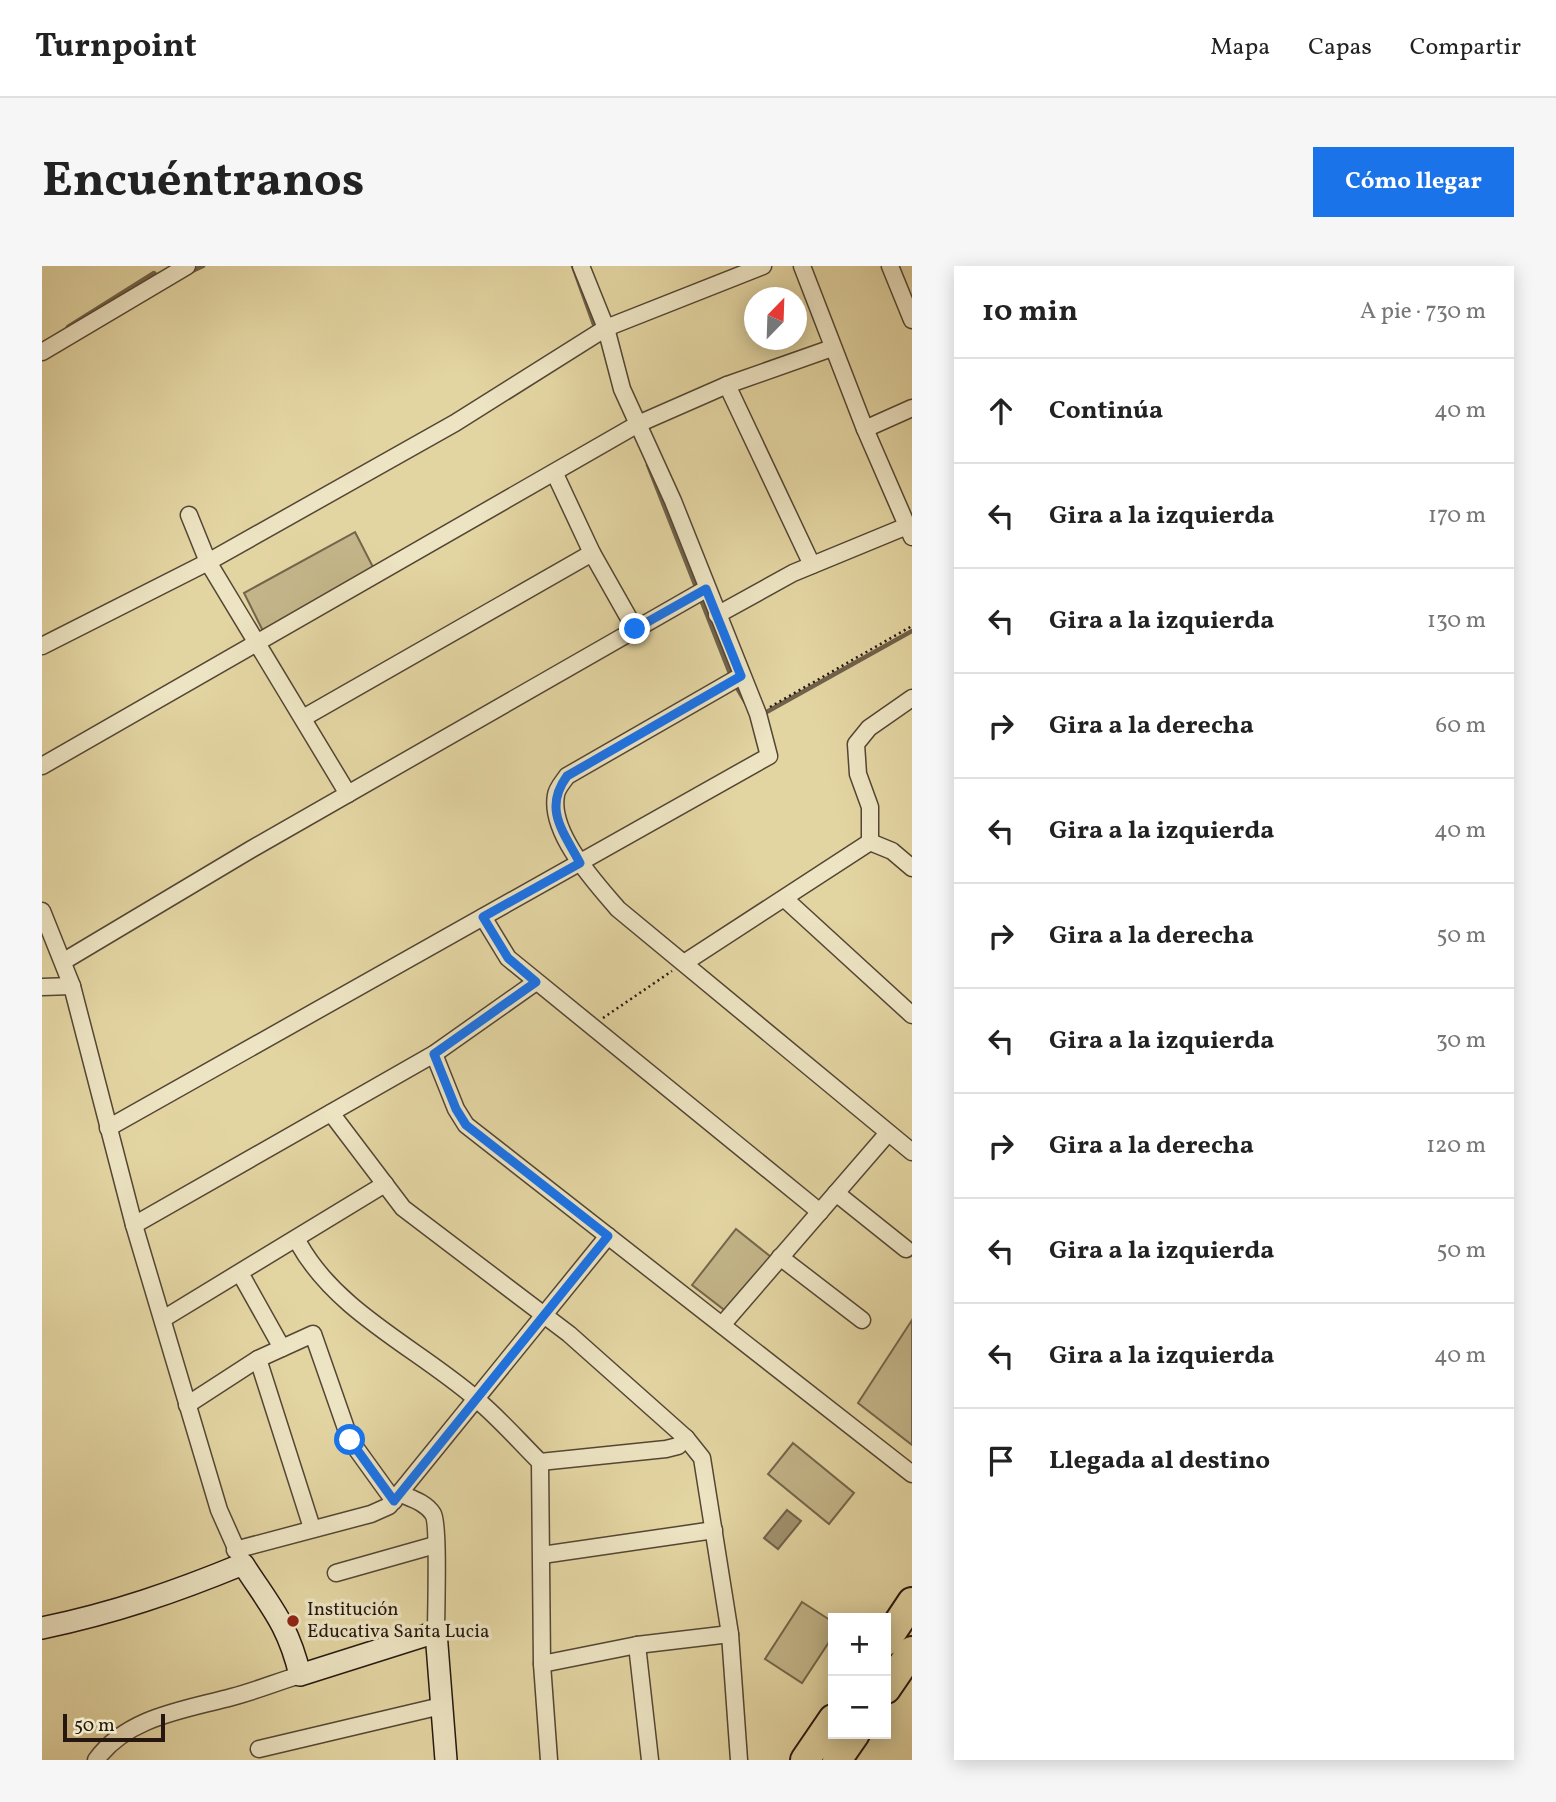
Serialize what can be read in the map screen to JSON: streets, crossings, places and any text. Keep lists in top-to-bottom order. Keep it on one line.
{"places":["Institución Educativa Santa Lucia"],"scale_bar":"50 m","north":"top right","page":{"header":"Turnpoint","nav":["Mapa","Capas","Compartir"],"buttons":"Cómo llegar","title":"Encuéntranos","heading":["10 min","A pie · 730 m"],"list":[["Continúa","40 m"],["Gira a la izquierda","170 m"],["Gira a la izquierda","130 m"],["Gira a la derecha","60 m"],["Gira a la izquierda","40 m"],["Gira a la derecha","50 m"],["Gira a la izquierda","30 m"],["Gira a la derecha","120 m"],["Gira a la izquierda","50 m"],["Gira a la izquierda","40 m"],"Llegada al destino"],"map_buttons":["+","−"],"scale":"50 m"}}
